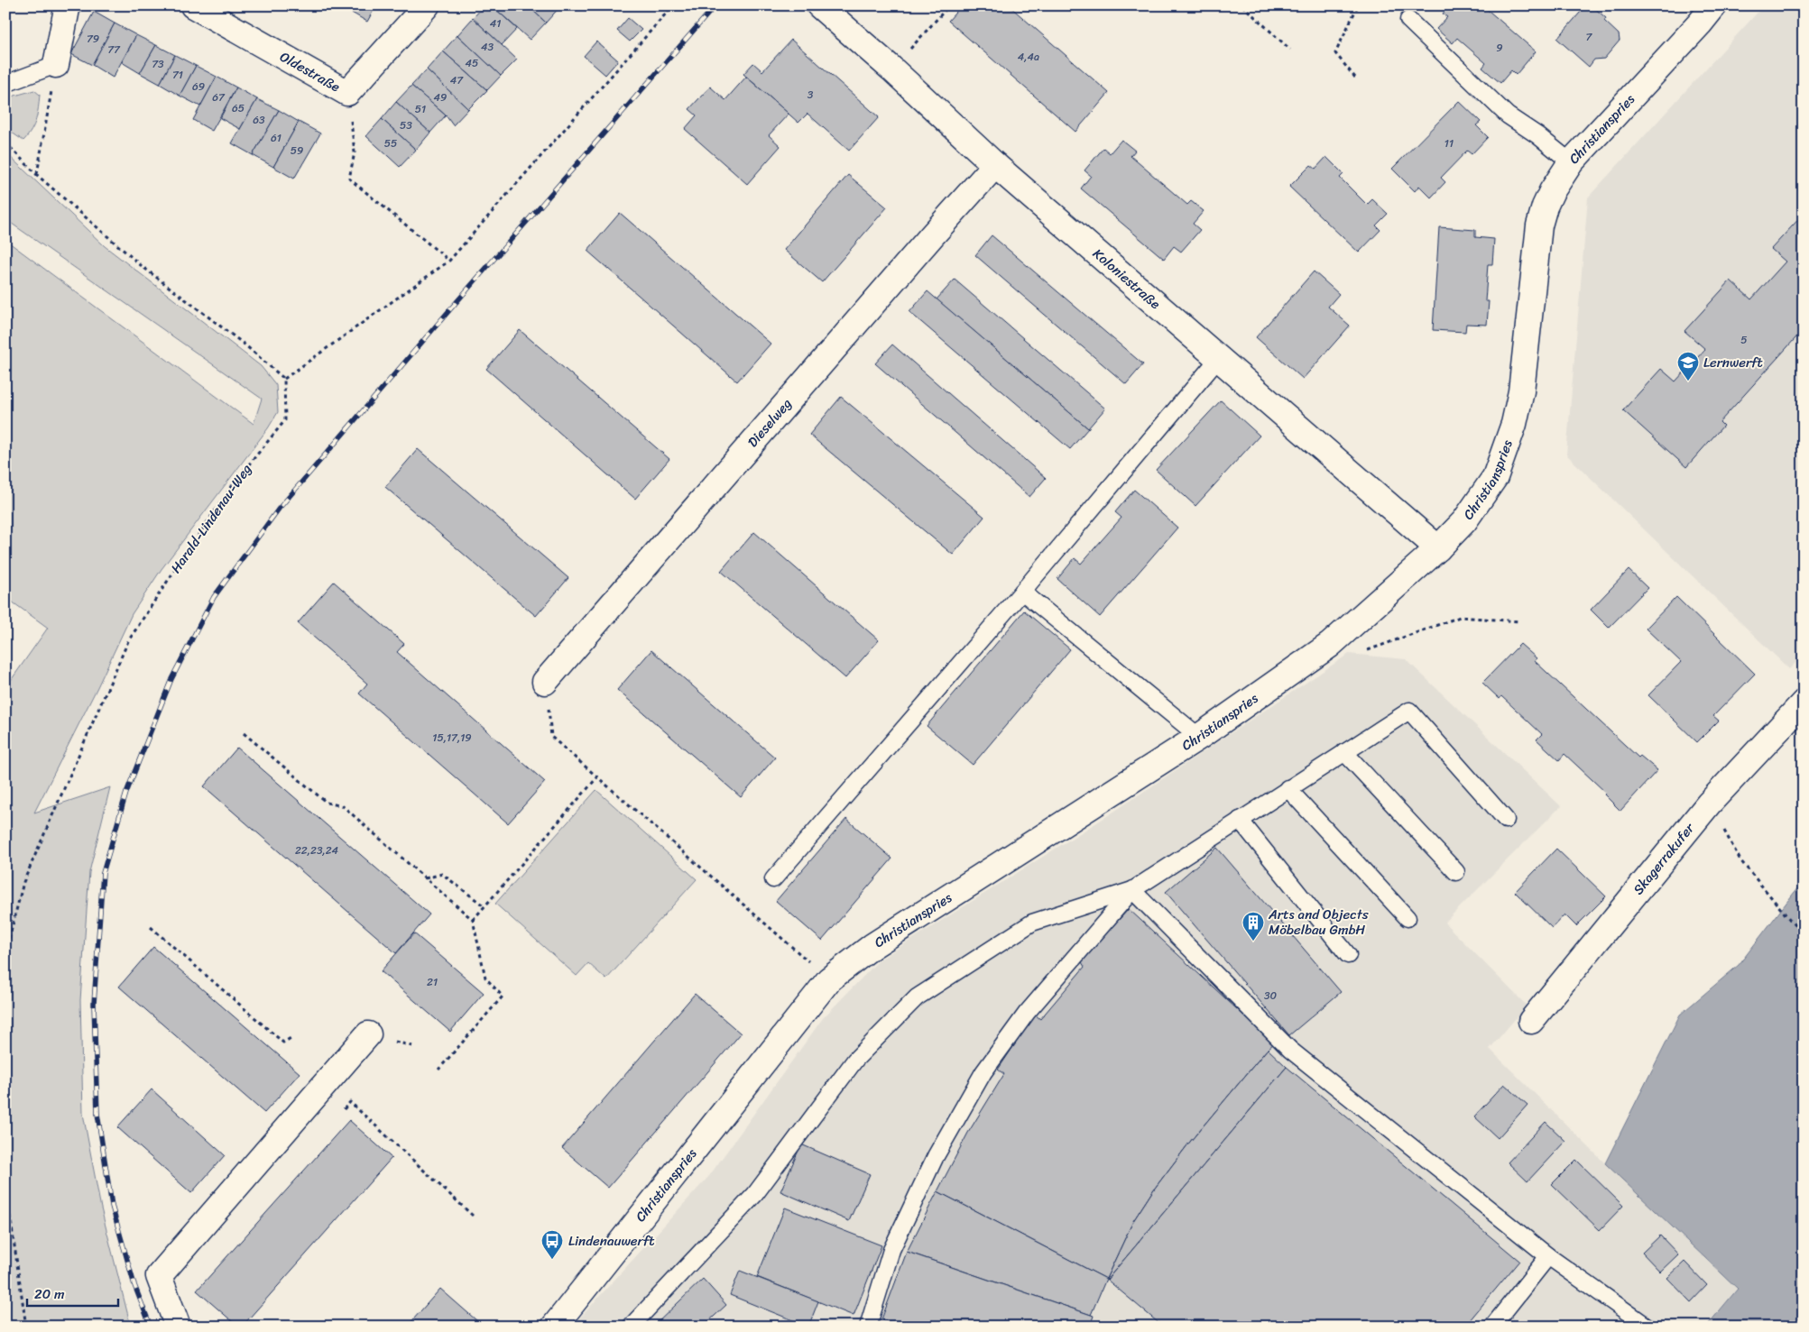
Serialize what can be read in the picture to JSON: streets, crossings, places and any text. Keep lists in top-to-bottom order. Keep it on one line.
{"streets":{"street":["Oldestraße","Christianspries","Koloniestraße","Dieselweg","Skagerrakufer"],"path":["Harald-Lindenau-Weg"]},"crossings":[["Christianspries","Koloniestraße"],["Koloniestraße","Dieselweg"]],"places":{"school or university":["Lernwerft"],"building":["Arts and Objects Möbelbau GmbH"],"bus stop":["Lindenauwerft"]},"house_numbers":["41","7","79","43","9","77","4,4a","45","73","71","47","69","3","67","49","65","51","63","53","61","55","11","59","5","15,17,19","22,23,24","21","30"],"scale_bar":"20 m"}
